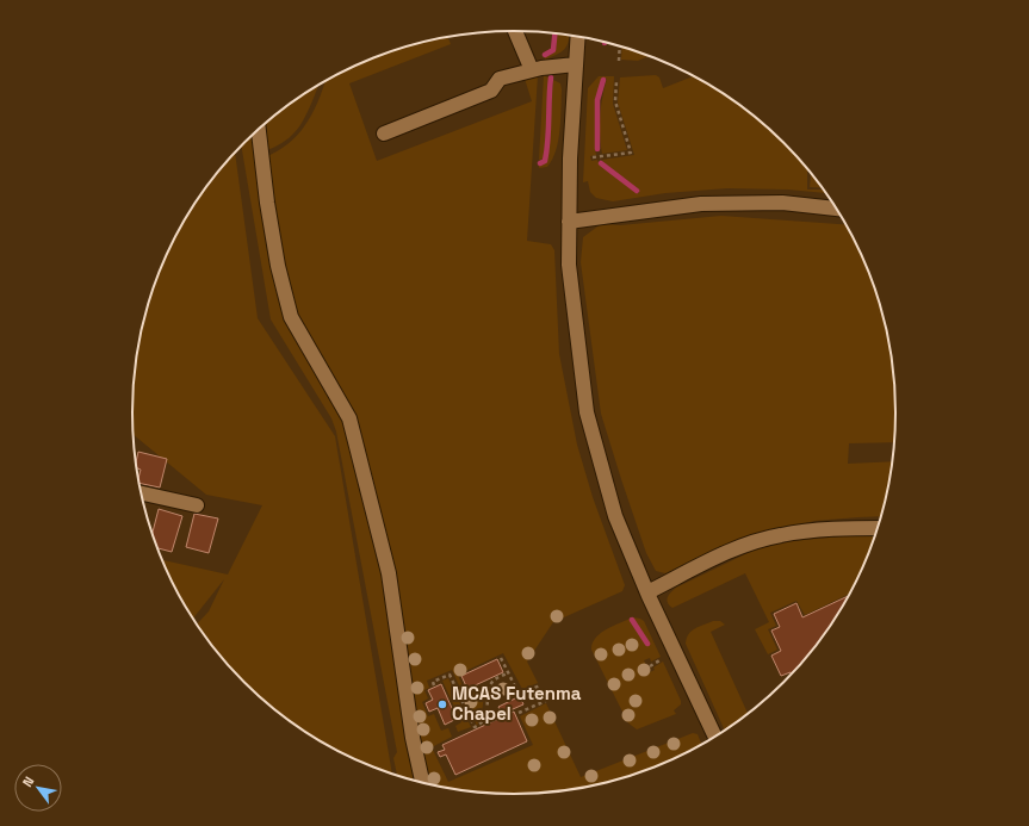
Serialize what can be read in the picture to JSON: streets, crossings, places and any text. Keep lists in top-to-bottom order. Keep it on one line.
{"places":["MCAS Futenma Chapel"],"north":"top left"}
